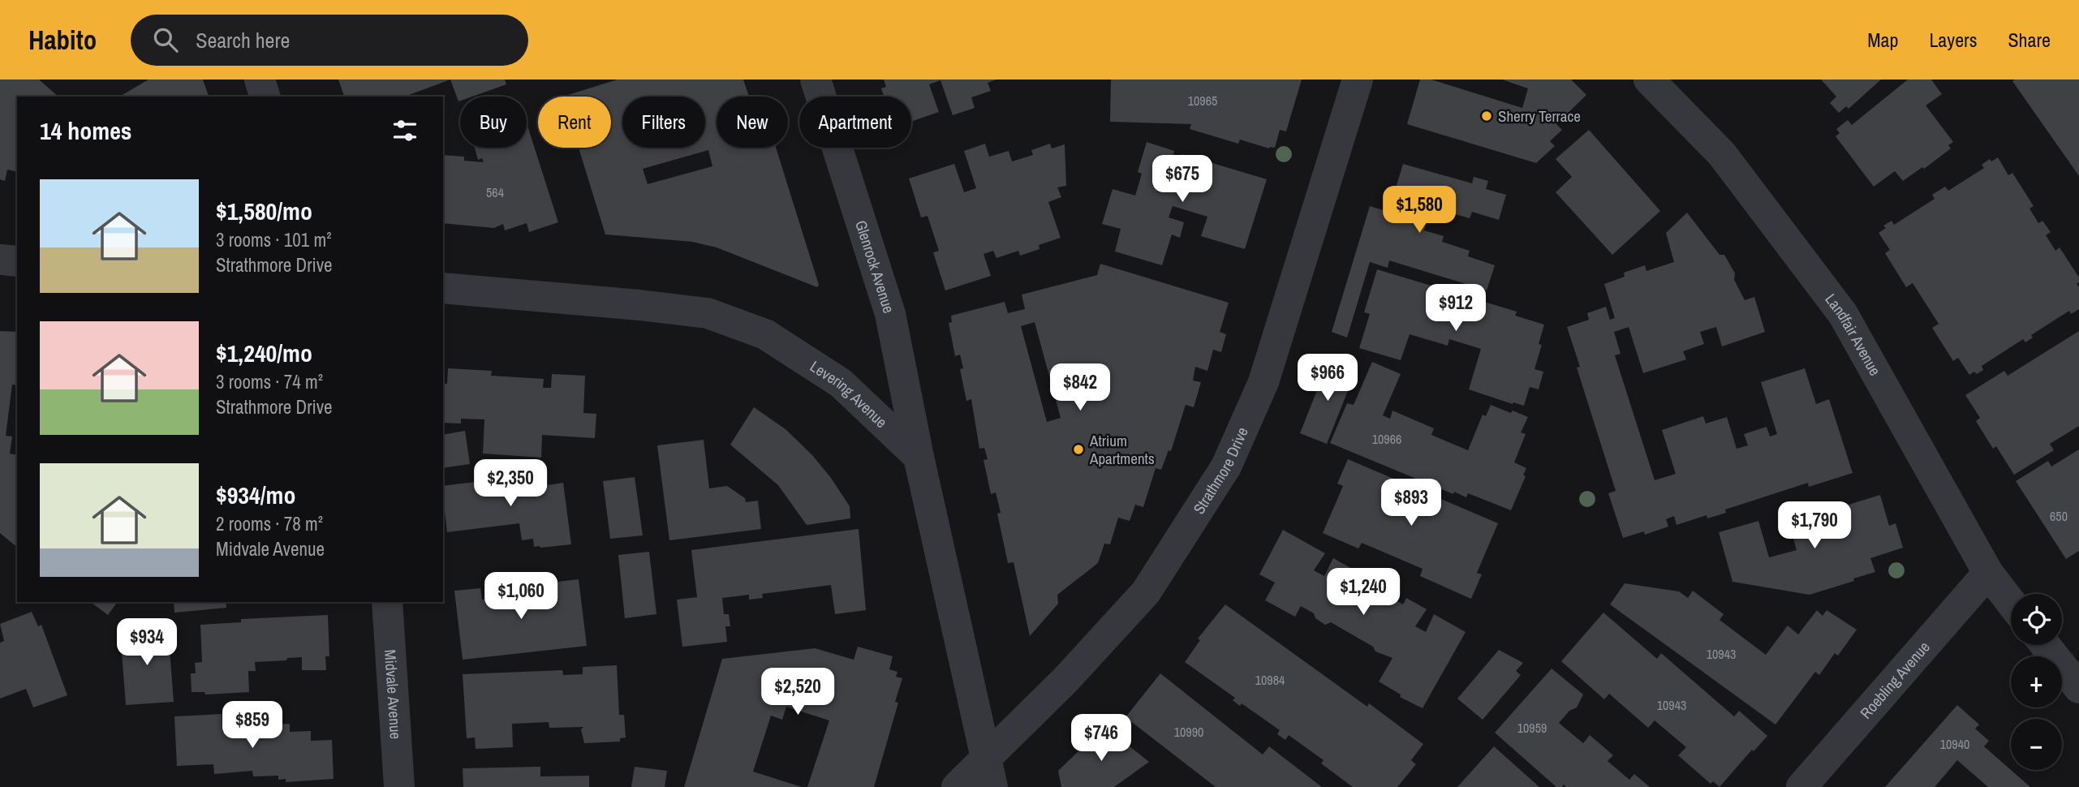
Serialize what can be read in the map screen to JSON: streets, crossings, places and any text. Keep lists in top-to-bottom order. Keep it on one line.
{"streets":{"street":["Glenrock Avenue","Landfair Avenue","Levering Avenue","Strathmore Drive","Roebling Avenue","Midvale Avenue"]},"crossings":[["Glenrock Avenue","Levering Avenue"],["Landfair Avenue","Roebling Avenue"]],"places":["Sherry Terrace","Atrium Apartments"],"house_numbers":["10965","564","10966","650","10943","10984","10943","10959","10990","10940"],"page":{"header":"Habito","search":"Search here","nav":["Map","Layers","Share"],"chip":["Buy","Rent","Filters","New","Apartment"],"heading":"14 homes","price":["$675","$1,580","$912","$966","$842","$2,350","$893","$1,790","$1,240","$1,060","$934","$2,520","$859","$746"],"list":[{"name":"$1,580/mo","note":"3 rooms · 101 m² · Strathmore Drive"},{"name":"$1,240/mo","note":"3 rooms · 74 m² · Strathmore Drive"},{"name":"$934/mo","note":"2 rooms · 78 m² · Midvale Avenue"}],"map_buttons":["+","−"]}}
